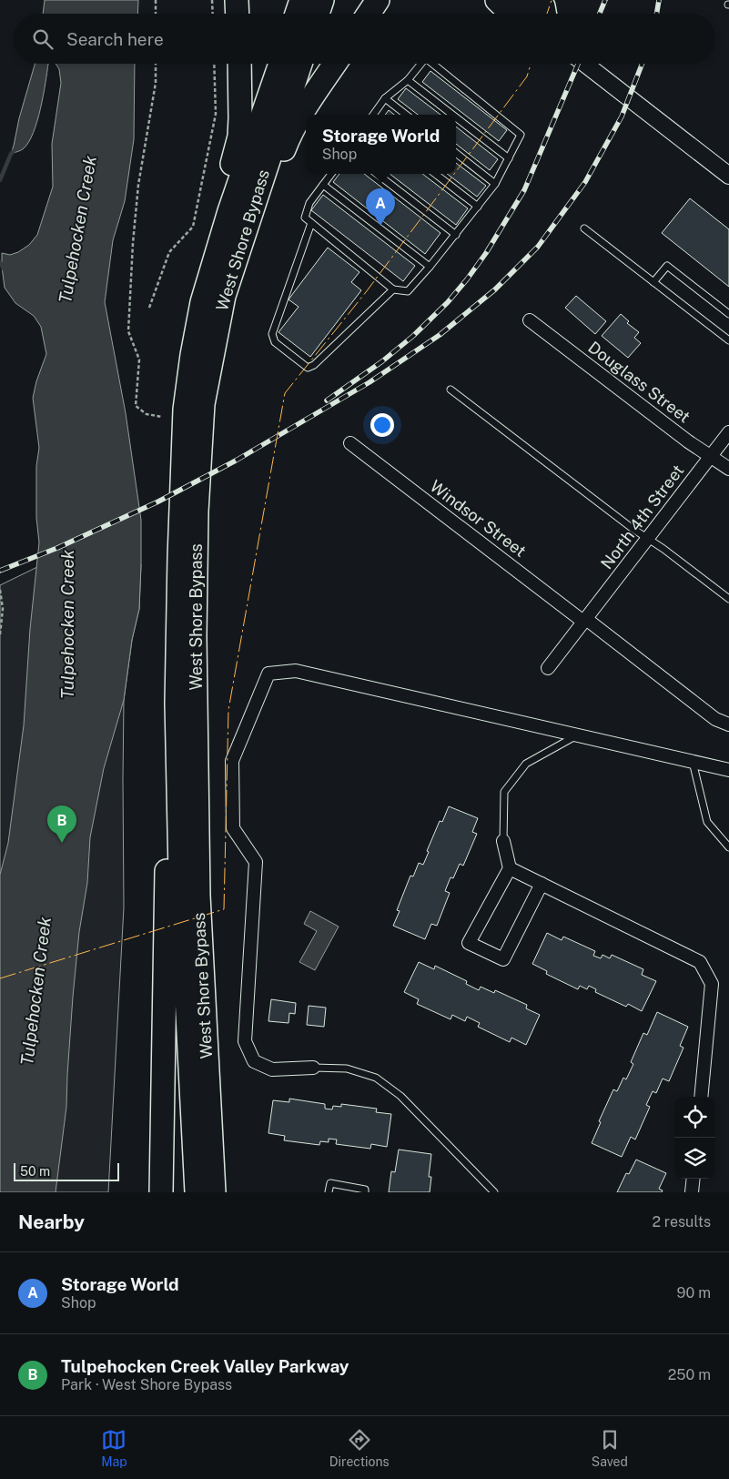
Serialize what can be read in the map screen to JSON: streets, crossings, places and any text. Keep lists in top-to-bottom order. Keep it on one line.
{"streets":{"highway":["West Shore Bypass"],"street":["Douglass Street","North 4th Street","Windsor Street"]},"crossings":[["Douglass Street","North 4th Street"],["North 4th Street","Windsor Street"]],"water":["Tulpehocken Creek"],"scale_bar":"50 m","page":{"search":"Search here","popup":["Storage World","Shop"],"pins":["A","B"],"scale":"50 m","heading":["Nearby","2 results"],"list":[{"mark":"A","name":"Storage World","note":"Shop","value":"90 m"},{"mark":"B","name":"Tulpehocken Creek Valley Parkway","note":"Park · West Shore Bypass","value":"250 m"}],"nav":["Map","Directions","Saved"]}}
